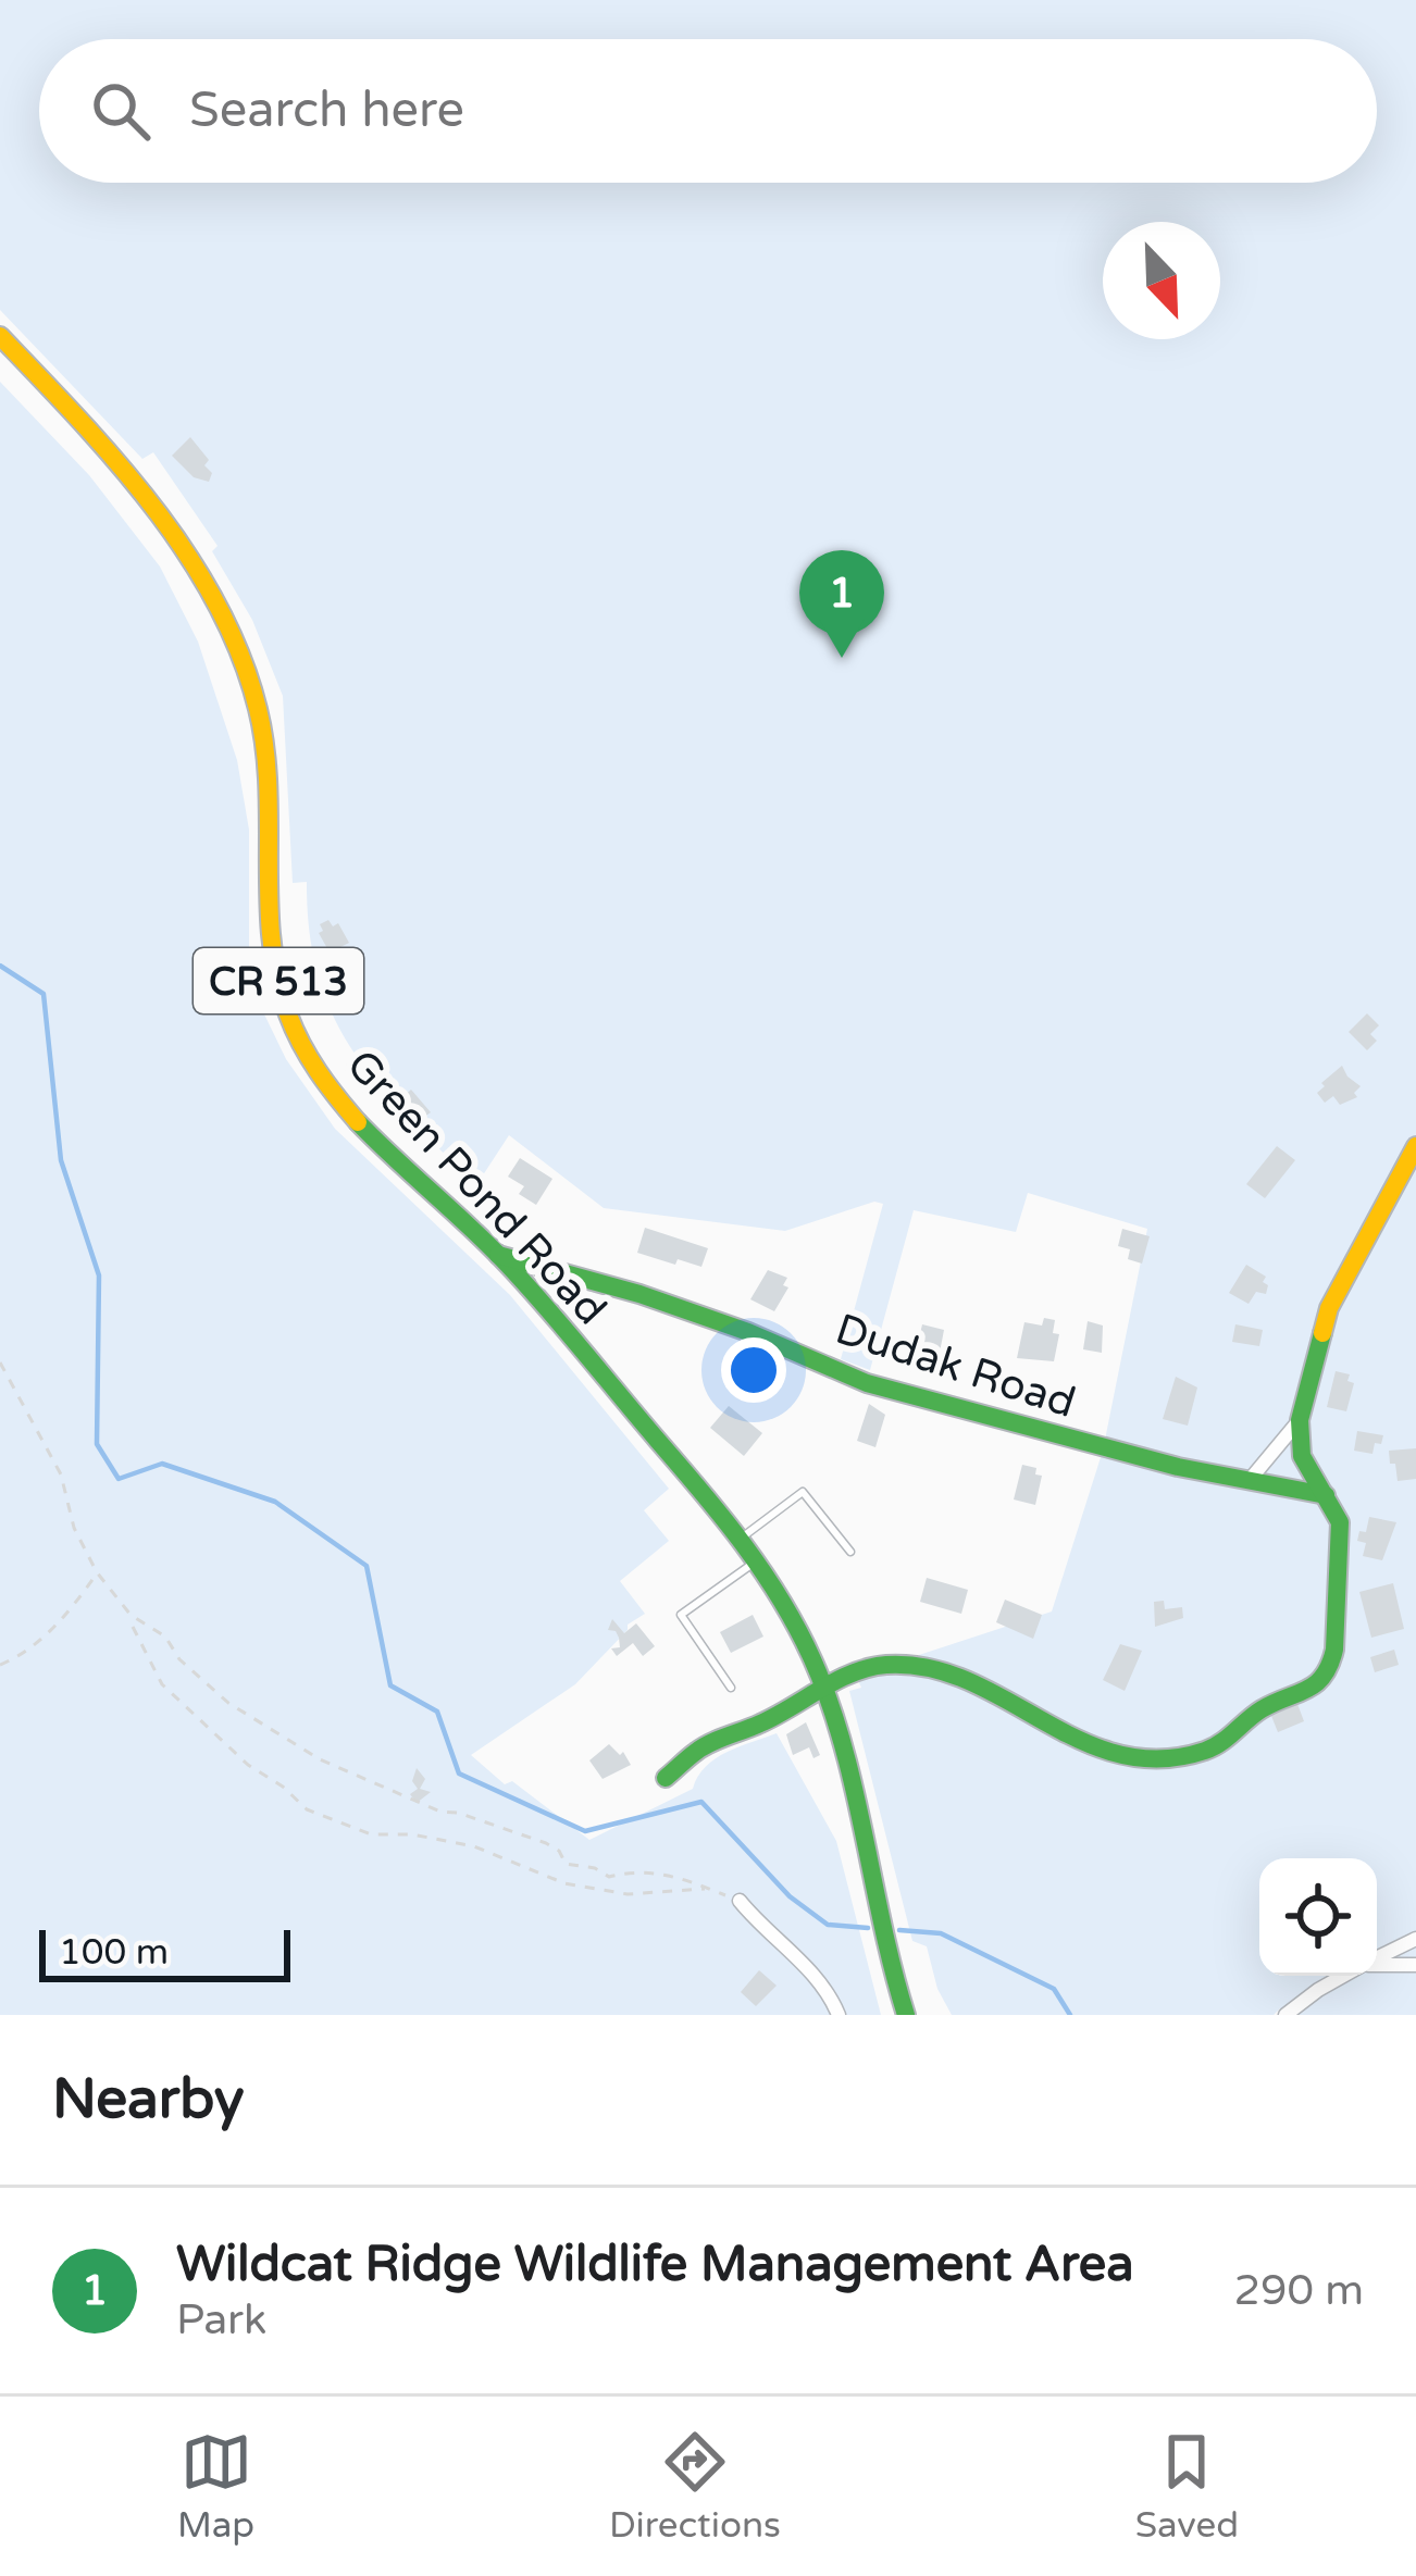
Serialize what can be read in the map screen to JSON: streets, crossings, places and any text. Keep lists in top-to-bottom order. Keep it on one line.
{"streets":{"street":["CR 513","Green Pond Road","Dudak Road"]},"crossings":[["Green Pond Road","Dudak Road"]],"scale_bar":"100 m","north":"bottom right","page":{"search":"Search here","pins":"1","scale":"100 m","heading":"Nearby","list":[{"mark":"1","name":"Wildcat Ridge Wildlife Management Area","note":"Park","value":"290 m"}],"nav":["Map","Directions","Saved"]}}
